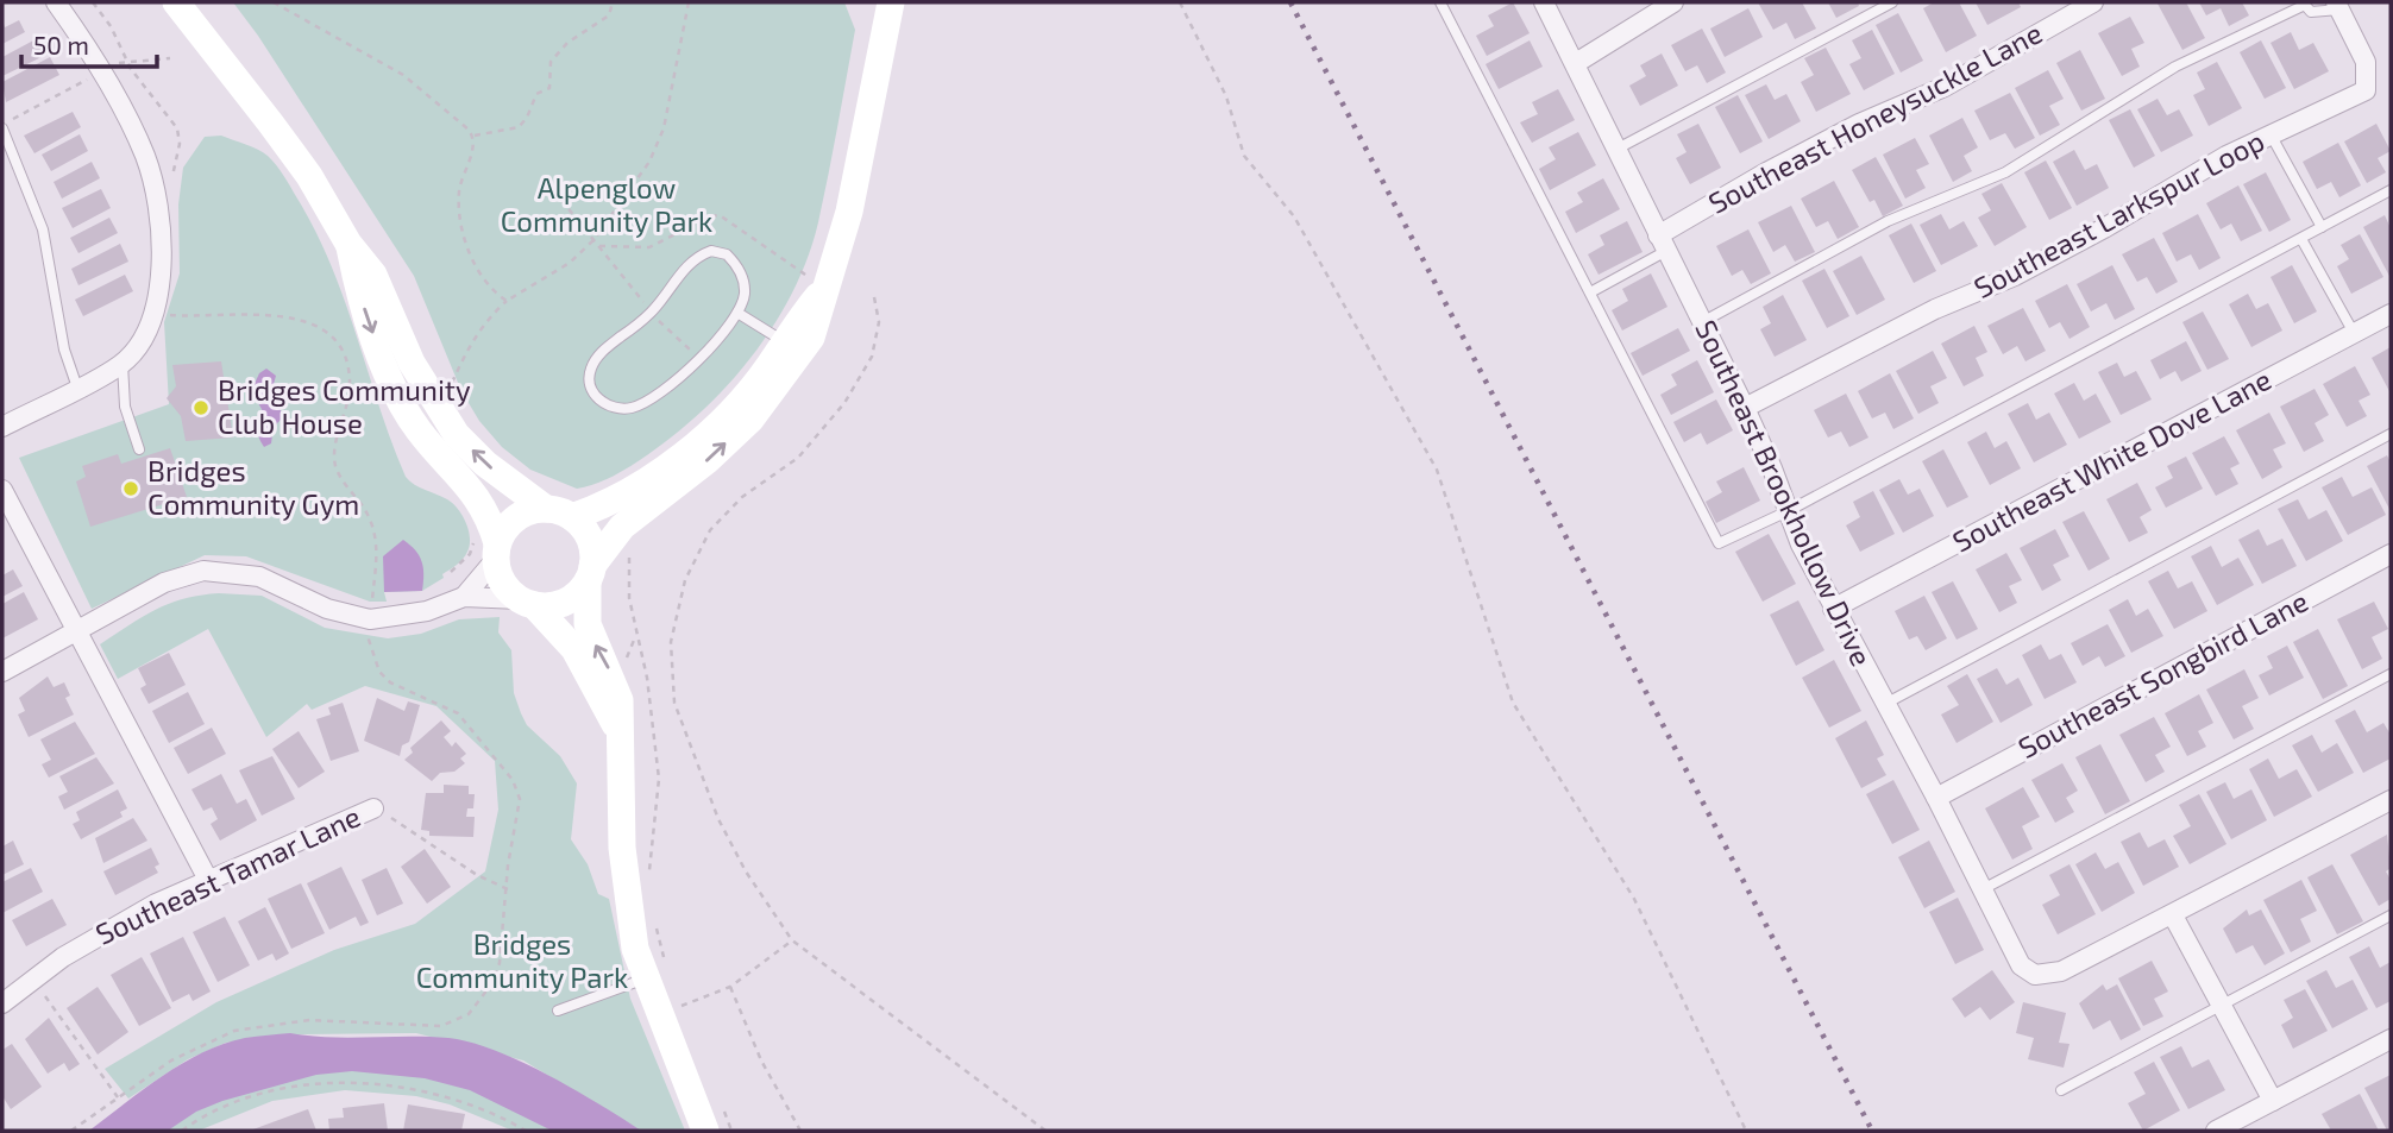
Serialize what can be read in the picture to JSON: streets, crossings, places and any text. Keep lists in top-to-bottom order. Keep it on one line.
{"streets":{"street":["Southeast Honeysuckle Lane","Southeast Larkspur Loop","Southeast White Dove Lane","Southeast Brookhollow Drive","Southeast Songbird Lane","Southeast Tamar Lane"]},"crossings":[["Southeast Honeysuckle Lane","Southeast Brookhollow Drive"],["Southeast Larkspur Loop","Southeast Brookhollow Drive"],["Southeast White Dove Lane","Southeast Brookhollow Drive"],["Southeast Brookhollow Drive","Southeast Songbird Lane"]],"parks":["Alpenglow Community Park","Bridges Community Park"],"places":["Bridges Community Club House","Bridges Community Gym"],"scale_bar":"50 m"}
